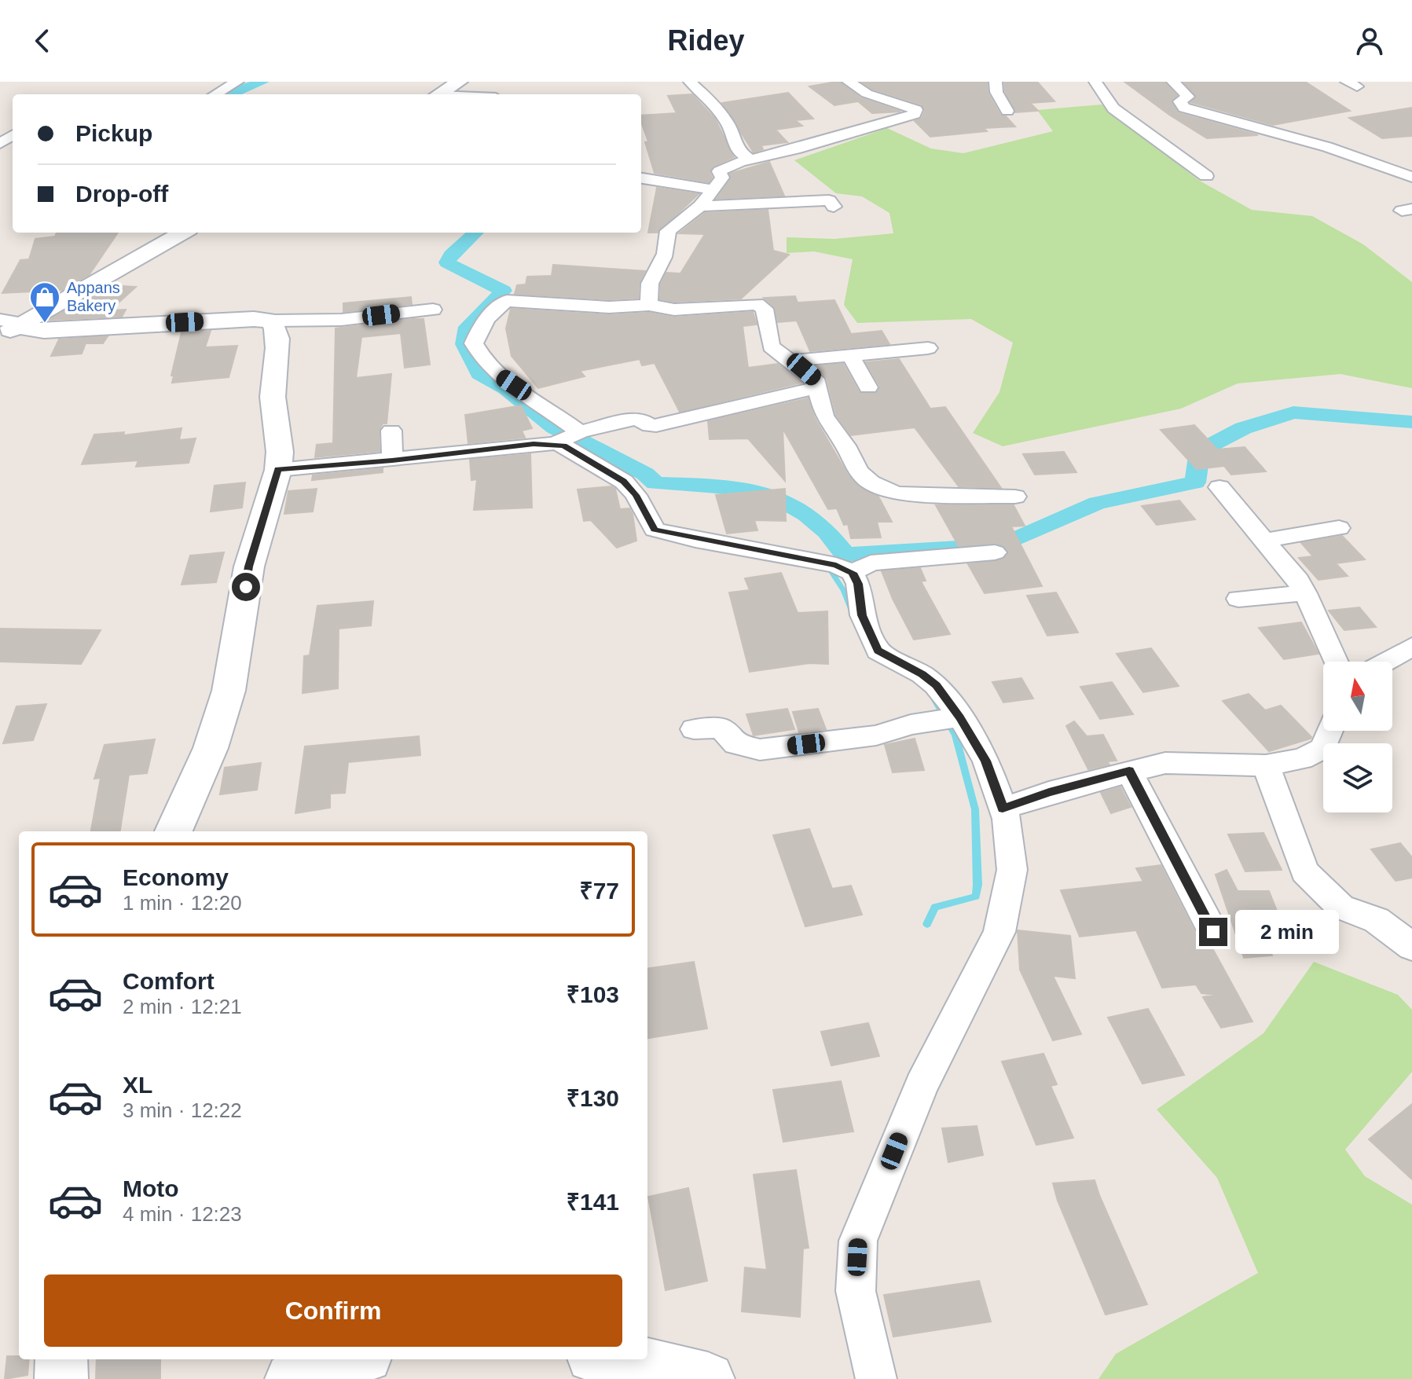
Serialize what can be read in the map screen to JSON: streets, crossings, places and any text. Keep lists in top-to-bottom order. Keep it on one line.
{"places":{"shop":["Appans Bakery"]},"north":"top","page":{"header":"Ridey","banner":["Pickup","Drop-off"],"list":[{"name":"Economy","note":"1 min · 12:20","value":"₹77"},{"name":"Comfort","note":"2 min · 12:21","value":"₹103"},{"name":"XL","note":"3 min · 12:22","value":"₹130"},{"name":"Moto","note":"4 min · 12:23","value":"₹141"}],"bubble":"2 min","buttons":"Confirm"}}
